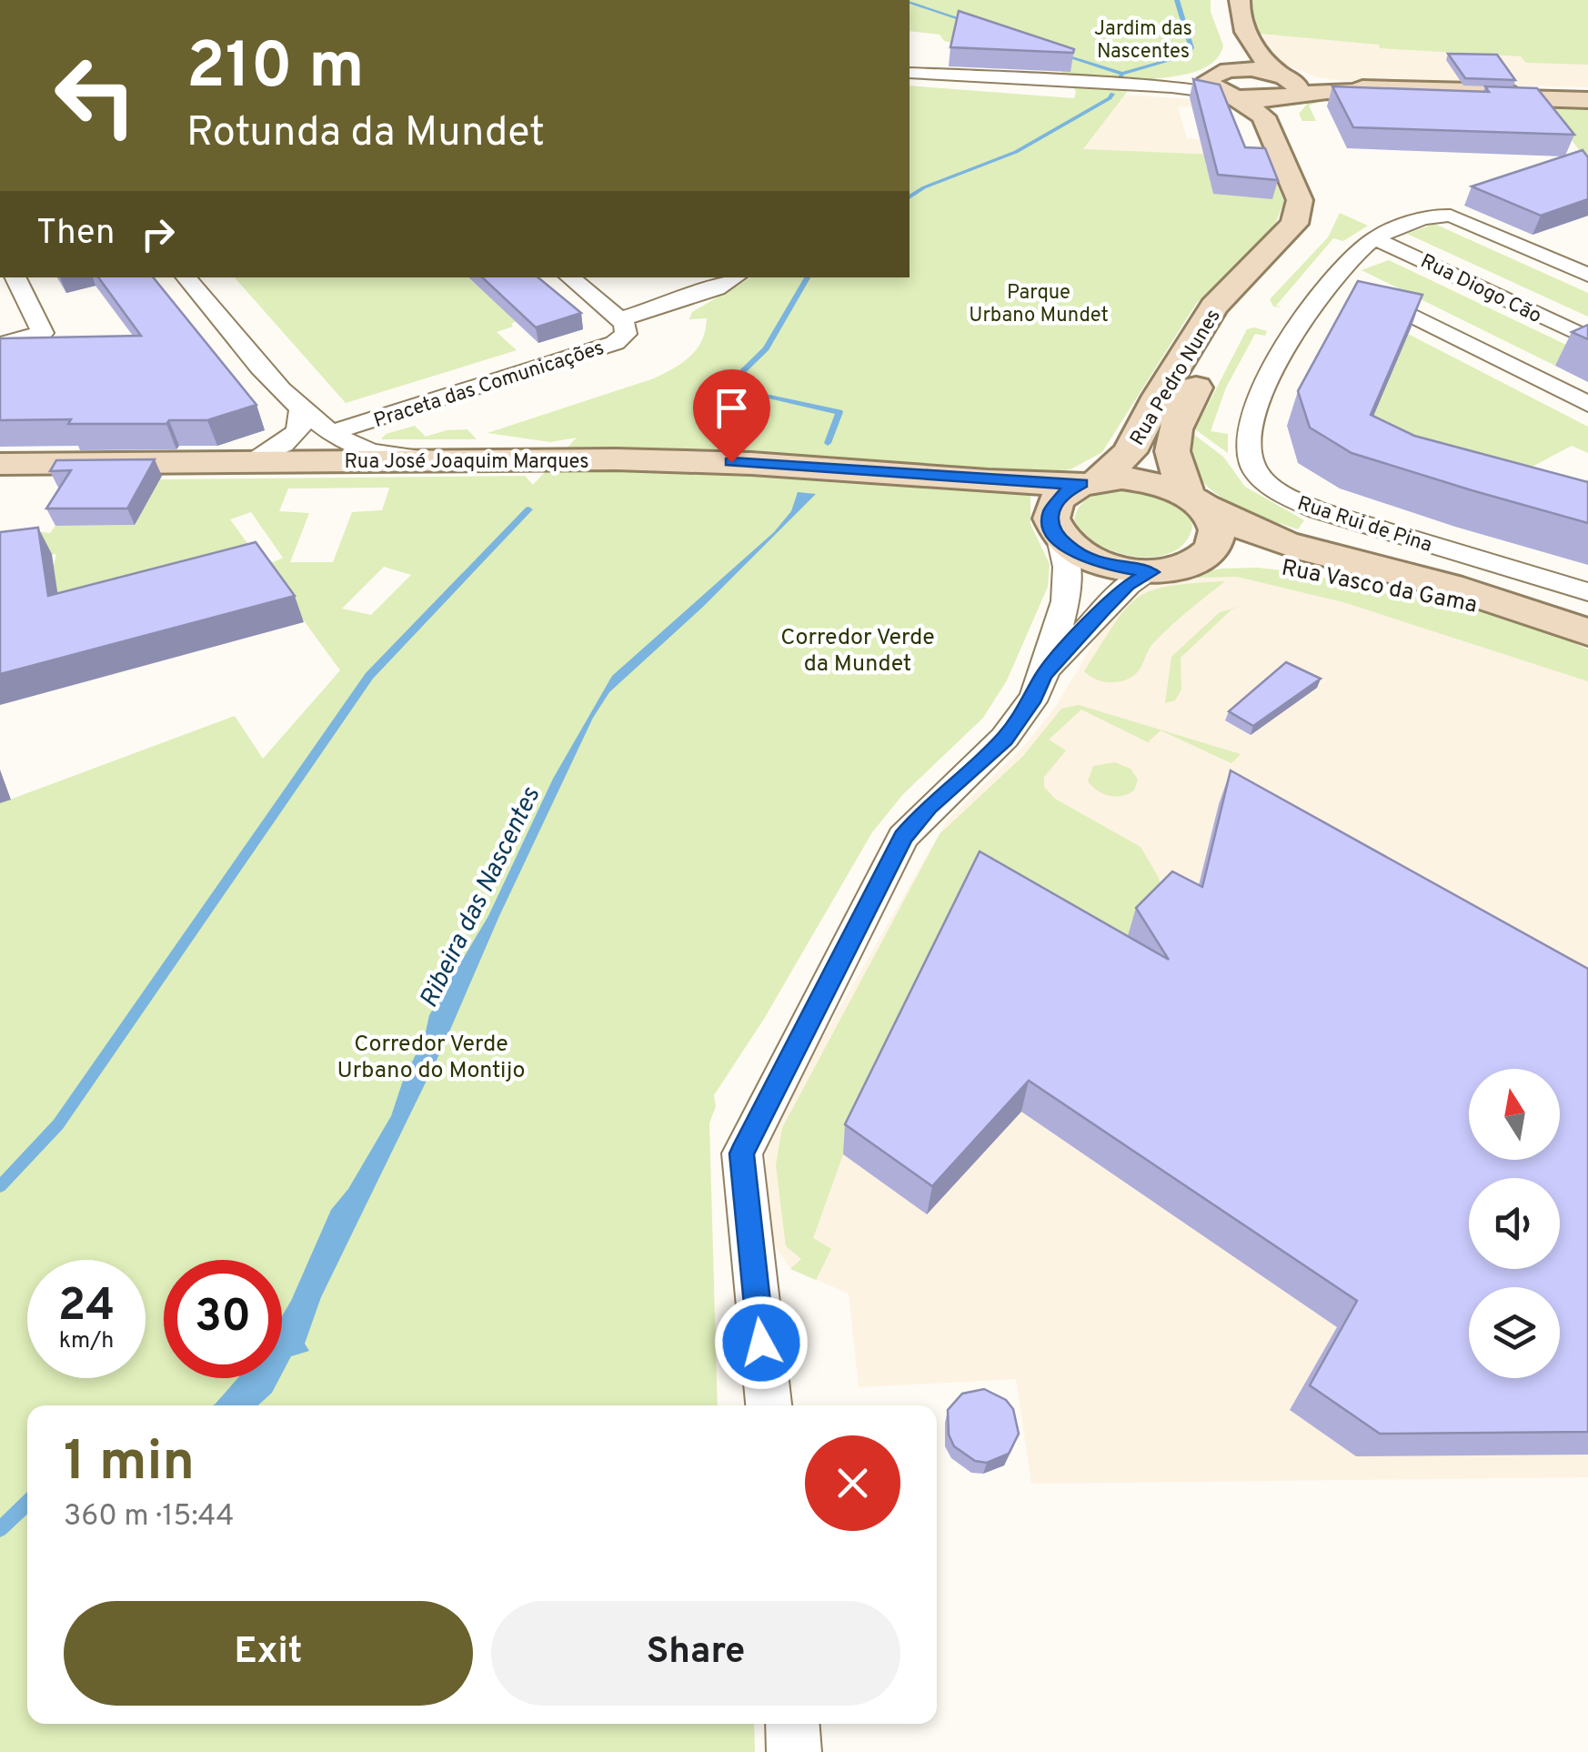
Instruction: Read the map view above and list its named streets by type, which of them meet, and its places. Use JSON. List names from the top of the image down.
{
  "streets": {
    "main road": ["Rua Pedro Nunes", "Rua José Joaquim Marques", "Rua Vasco da Gama"],
    "street": ["Rua Diogo Cão", "Praceta das Comunicações", "Rua Rui de Pina"]
  },
  "crossings": [
    ["Rua Diogo Cão", "Rua Rui de Pina"],
    ["Rua Pedro Nunes", "Rua José Joaquim Marques"],
    ["Rua Pedro Nunes", "Rua Vasco da Gama"],
    ["Rua José Joaquim Marques", "Rua Vasco da Gama"],
    ["Rua Rui de Pina", "Rua Vasco da Gama"]
  ],
  "water": ["Ribeira das Nascentes"],
  "parks": [
    "Jardim das Nascentes",
    "Parque Urbano Mundet",
    "Corredor Verde da Mundet",
    "Corredor Verde Urbano do Montijo"
  ],
  "north": "top",
  "page": {
    "turn": ["210 m", "Rotunda da Mundet"],
    "then": "Then",
    "speed": "24 km/h",
    "limit": "30",
    "heading": ["1 min", "360 m · 15:44"],
    "buttons": ["Exit", "Share"]
  }
}
